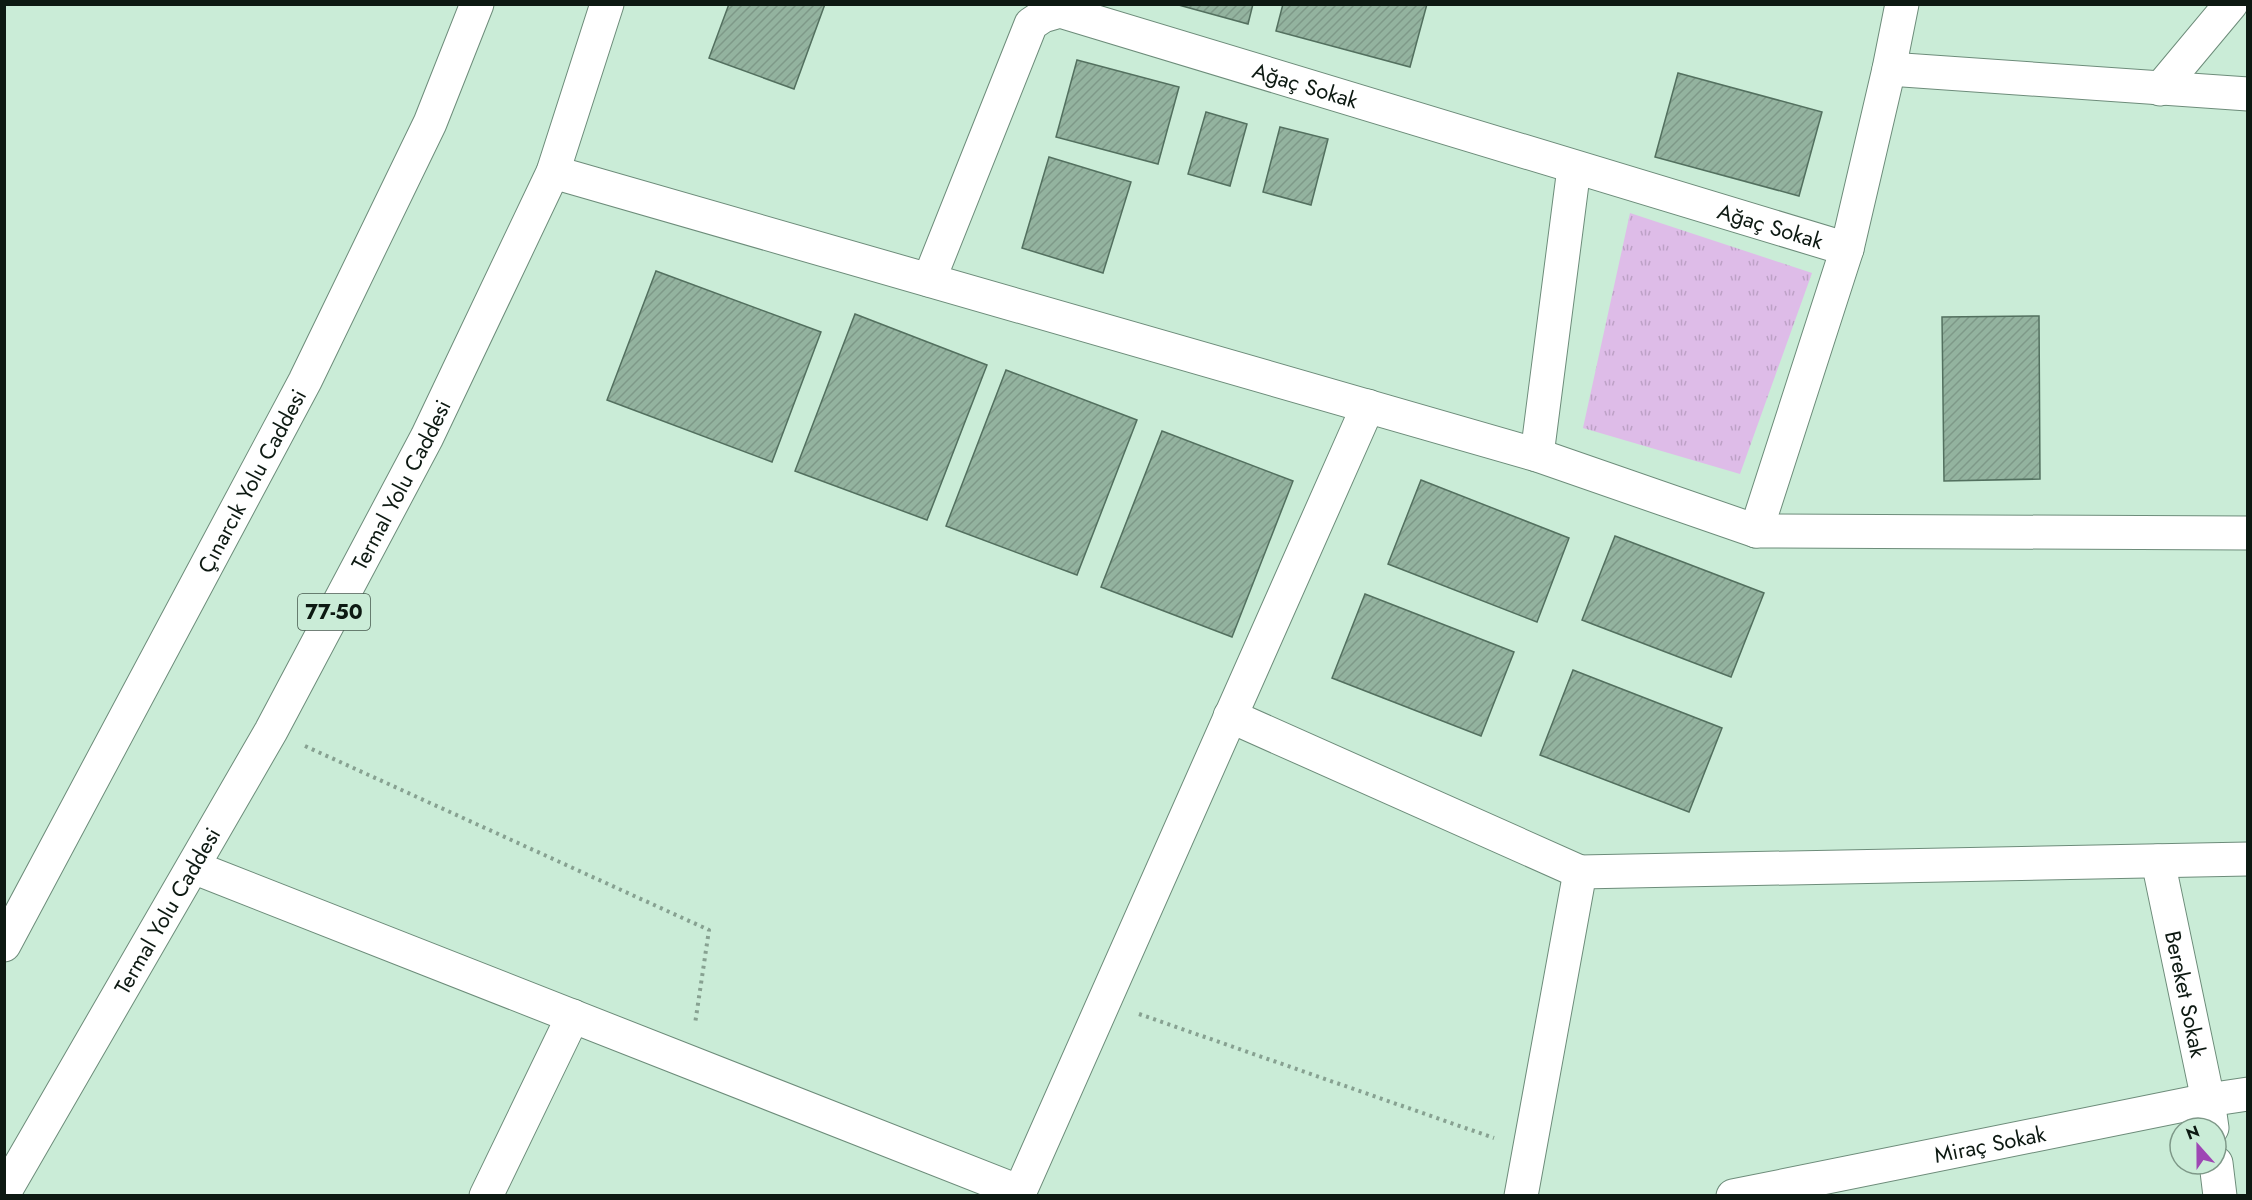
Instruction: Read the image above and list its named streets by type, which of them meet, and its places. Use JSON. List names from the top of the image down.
{
  "streets": {
    "street": [
      "Ağaç Sokak",
      "Çınarcık Yolu Caddesi",
      "Termal Yolu Caddesi",
      "77-50",
      "Bereket Sokak",
      "Miraç Sokak"
    ]
  },
  "crossings": [
    ["Bereket Sokak", "Miraç Sokak"]
  ],
  "north": "top"
}
